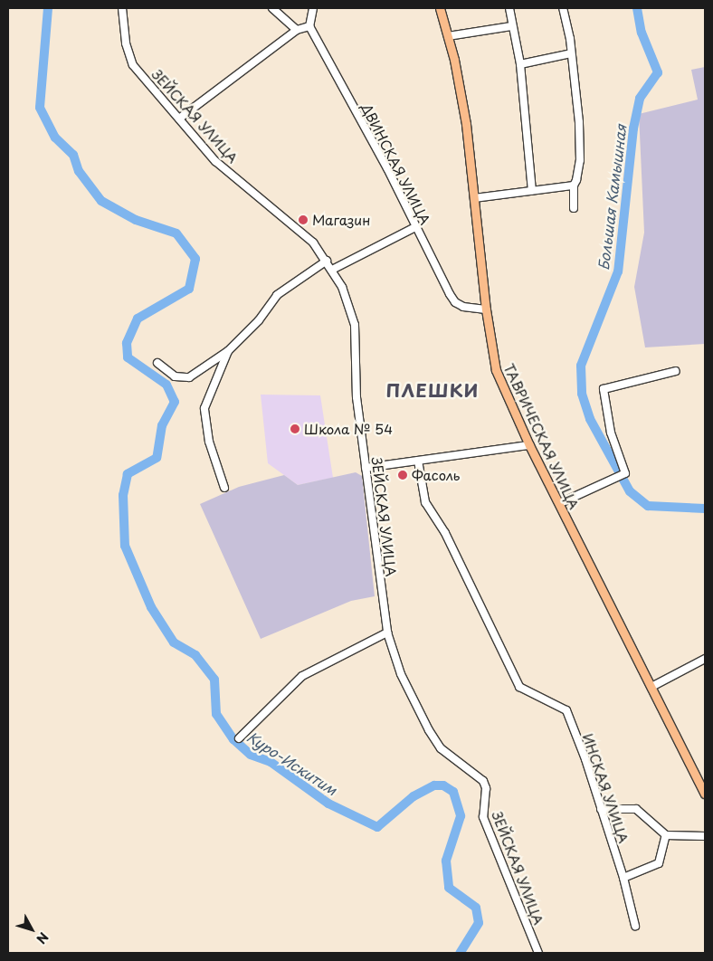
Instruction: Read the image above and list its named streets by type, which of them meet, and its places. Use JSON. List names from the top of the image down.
{
  "streets": {
    "main road": ["ТАВРИЧЕСКАЯ УЛИЦА"],
    "street": ["ЗЕЙСКАЯ УЛИЦА", "ДВИНСКАЯ УЛИЦА", "ИНСКАЯ УЛИЦА"]
  },
  "crossings": [
    ["ДВИНСКАЯ УЛИЦА", "ТАВРИЧЕСКАЯ УЛИЦА"]
  ],
  "districts": ["ПЛЕШКИ"],
  "water": ["Большая Камышная", "Куро-Искитим"],
  "places": ["Магазин", "Школа № 54", "Фасоль"],
  "north": "bottom right"
}
